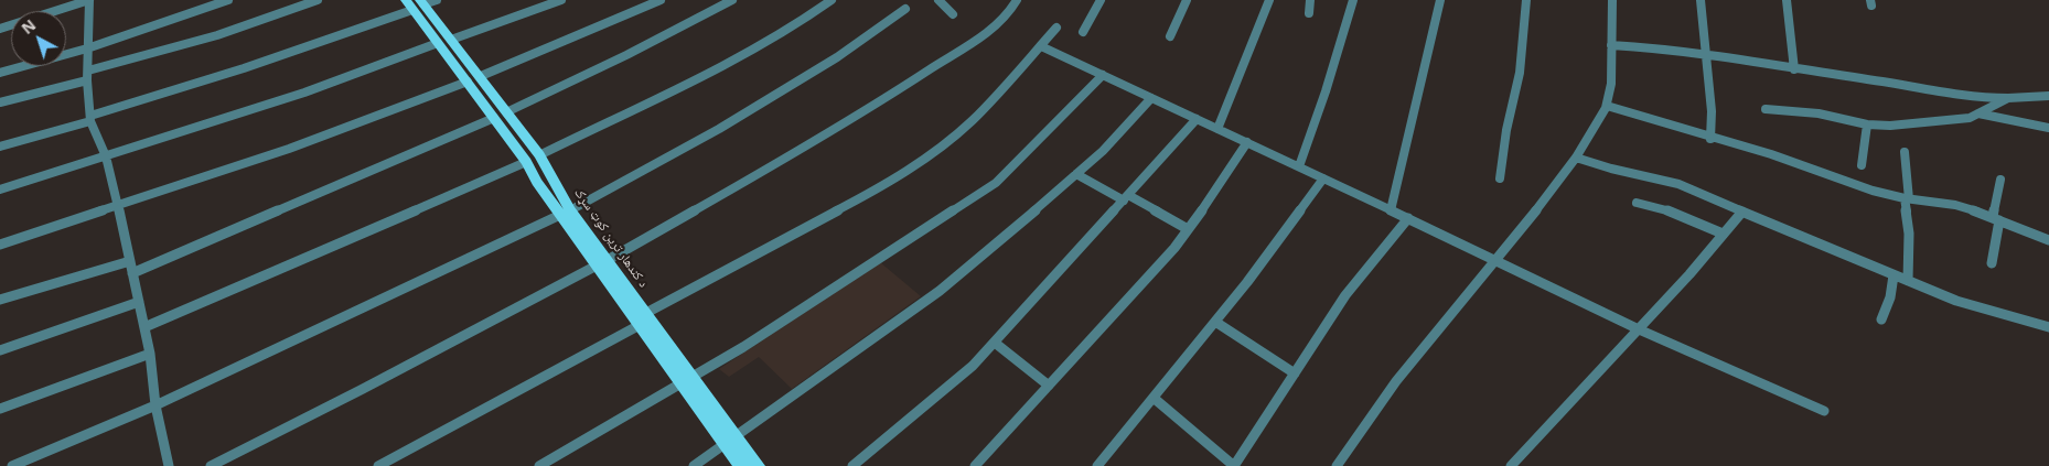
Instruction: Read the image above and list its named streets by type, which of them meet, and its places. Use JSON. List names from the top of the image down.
{
  "streets": {
    "main road": ["د کندهار ترين کوټ سړک"]
  },
  "north": "top left"
}
